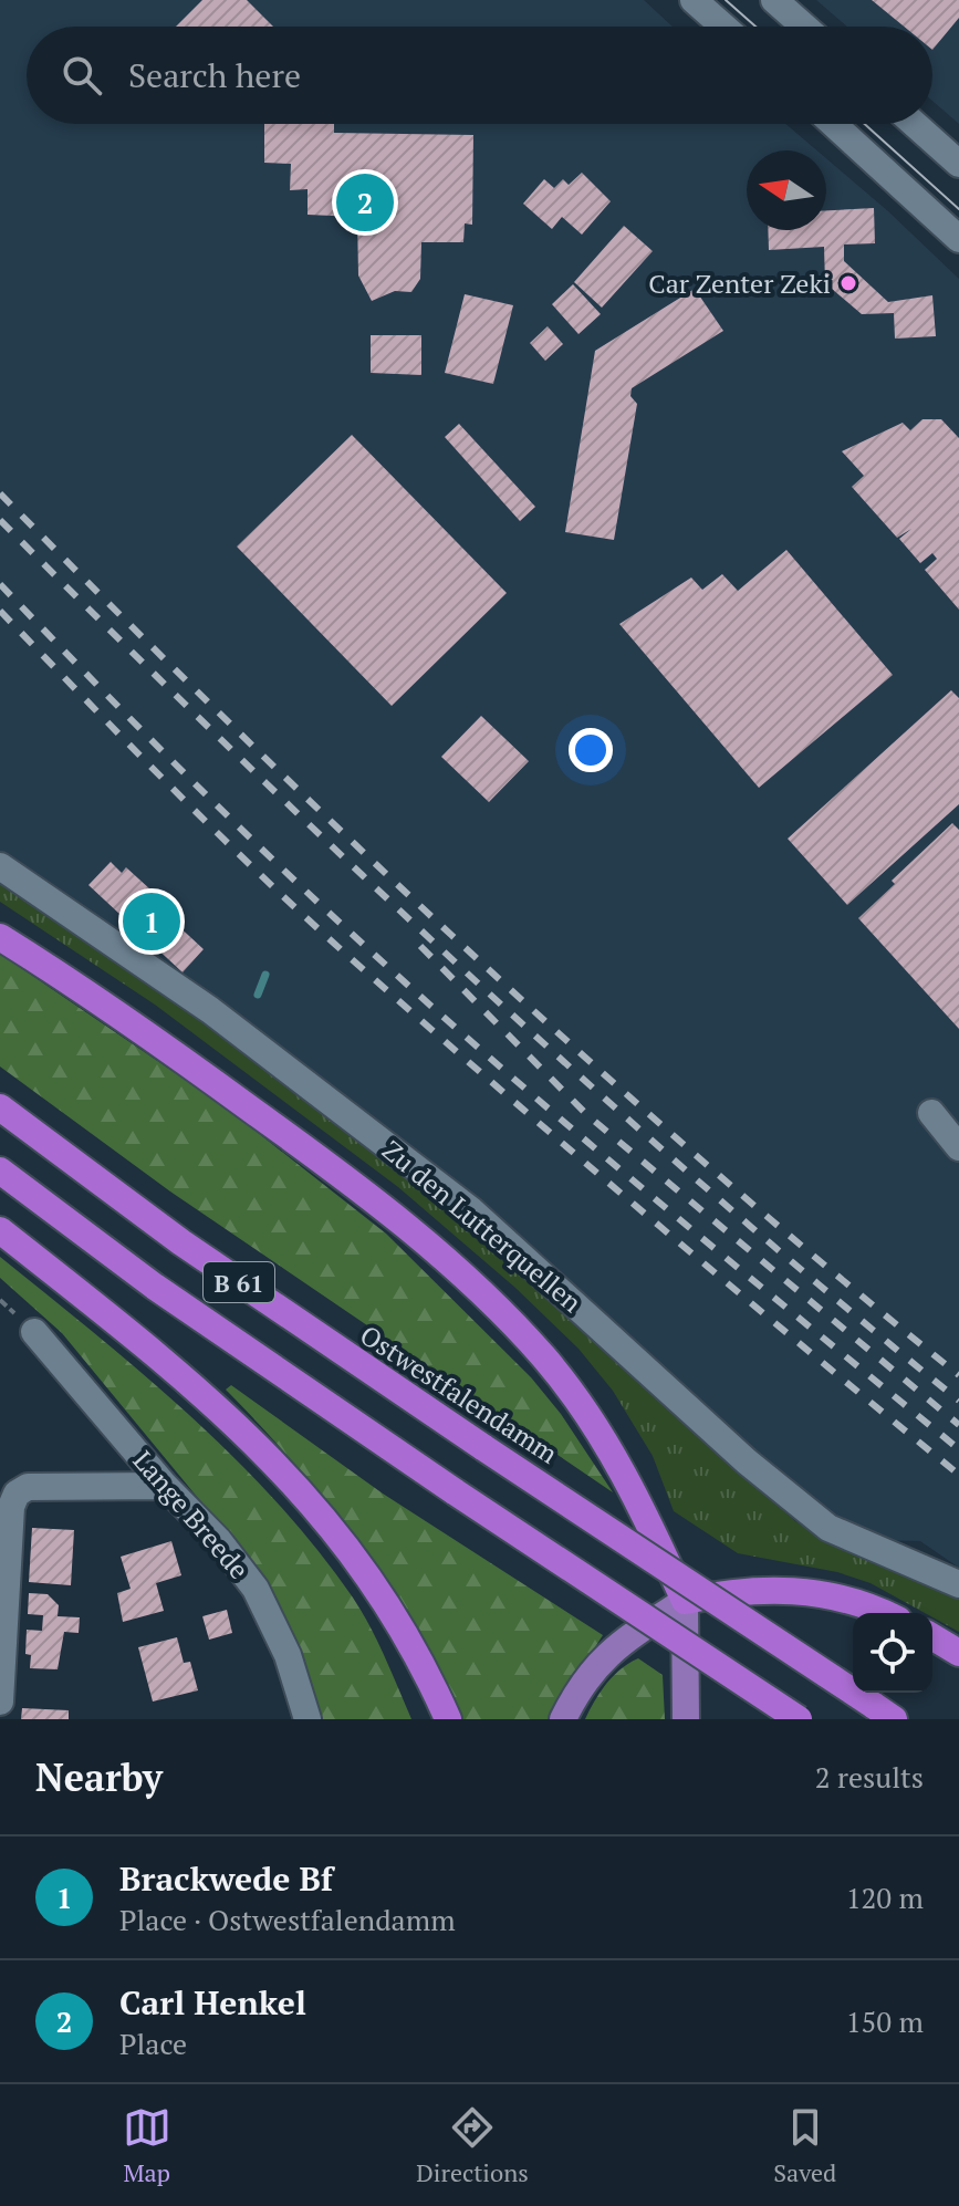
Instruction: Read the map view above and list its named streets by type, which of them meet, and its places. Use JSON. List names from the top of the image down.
{
  "streets": {
    "highway": ["B 61", "Ostwestfalendamm"],
    "street": ["Zu den Lutterquellen", "Lange Breede"]
  },
  "places": ["Car Zenter Zeki"],
  "north": "left",
  "page": {
    "search": "Search here",
    "pins": ["2", "1"],
    "heading": ["Nearby", "2 results"],
    "list": [
      {
        "mark": "1",
        "name": "Brackwede Bf",
        "note": "Place · Ostwestfalendamm",
        "value": "120 m"
      },
      {
        "mark": "2",
        "name": "Carl Henkel",
        "note": "Place",
        "value": "150 m"
      }
    ],
    "nav": ["Map", "Directions", "Saved"]
  }
}
